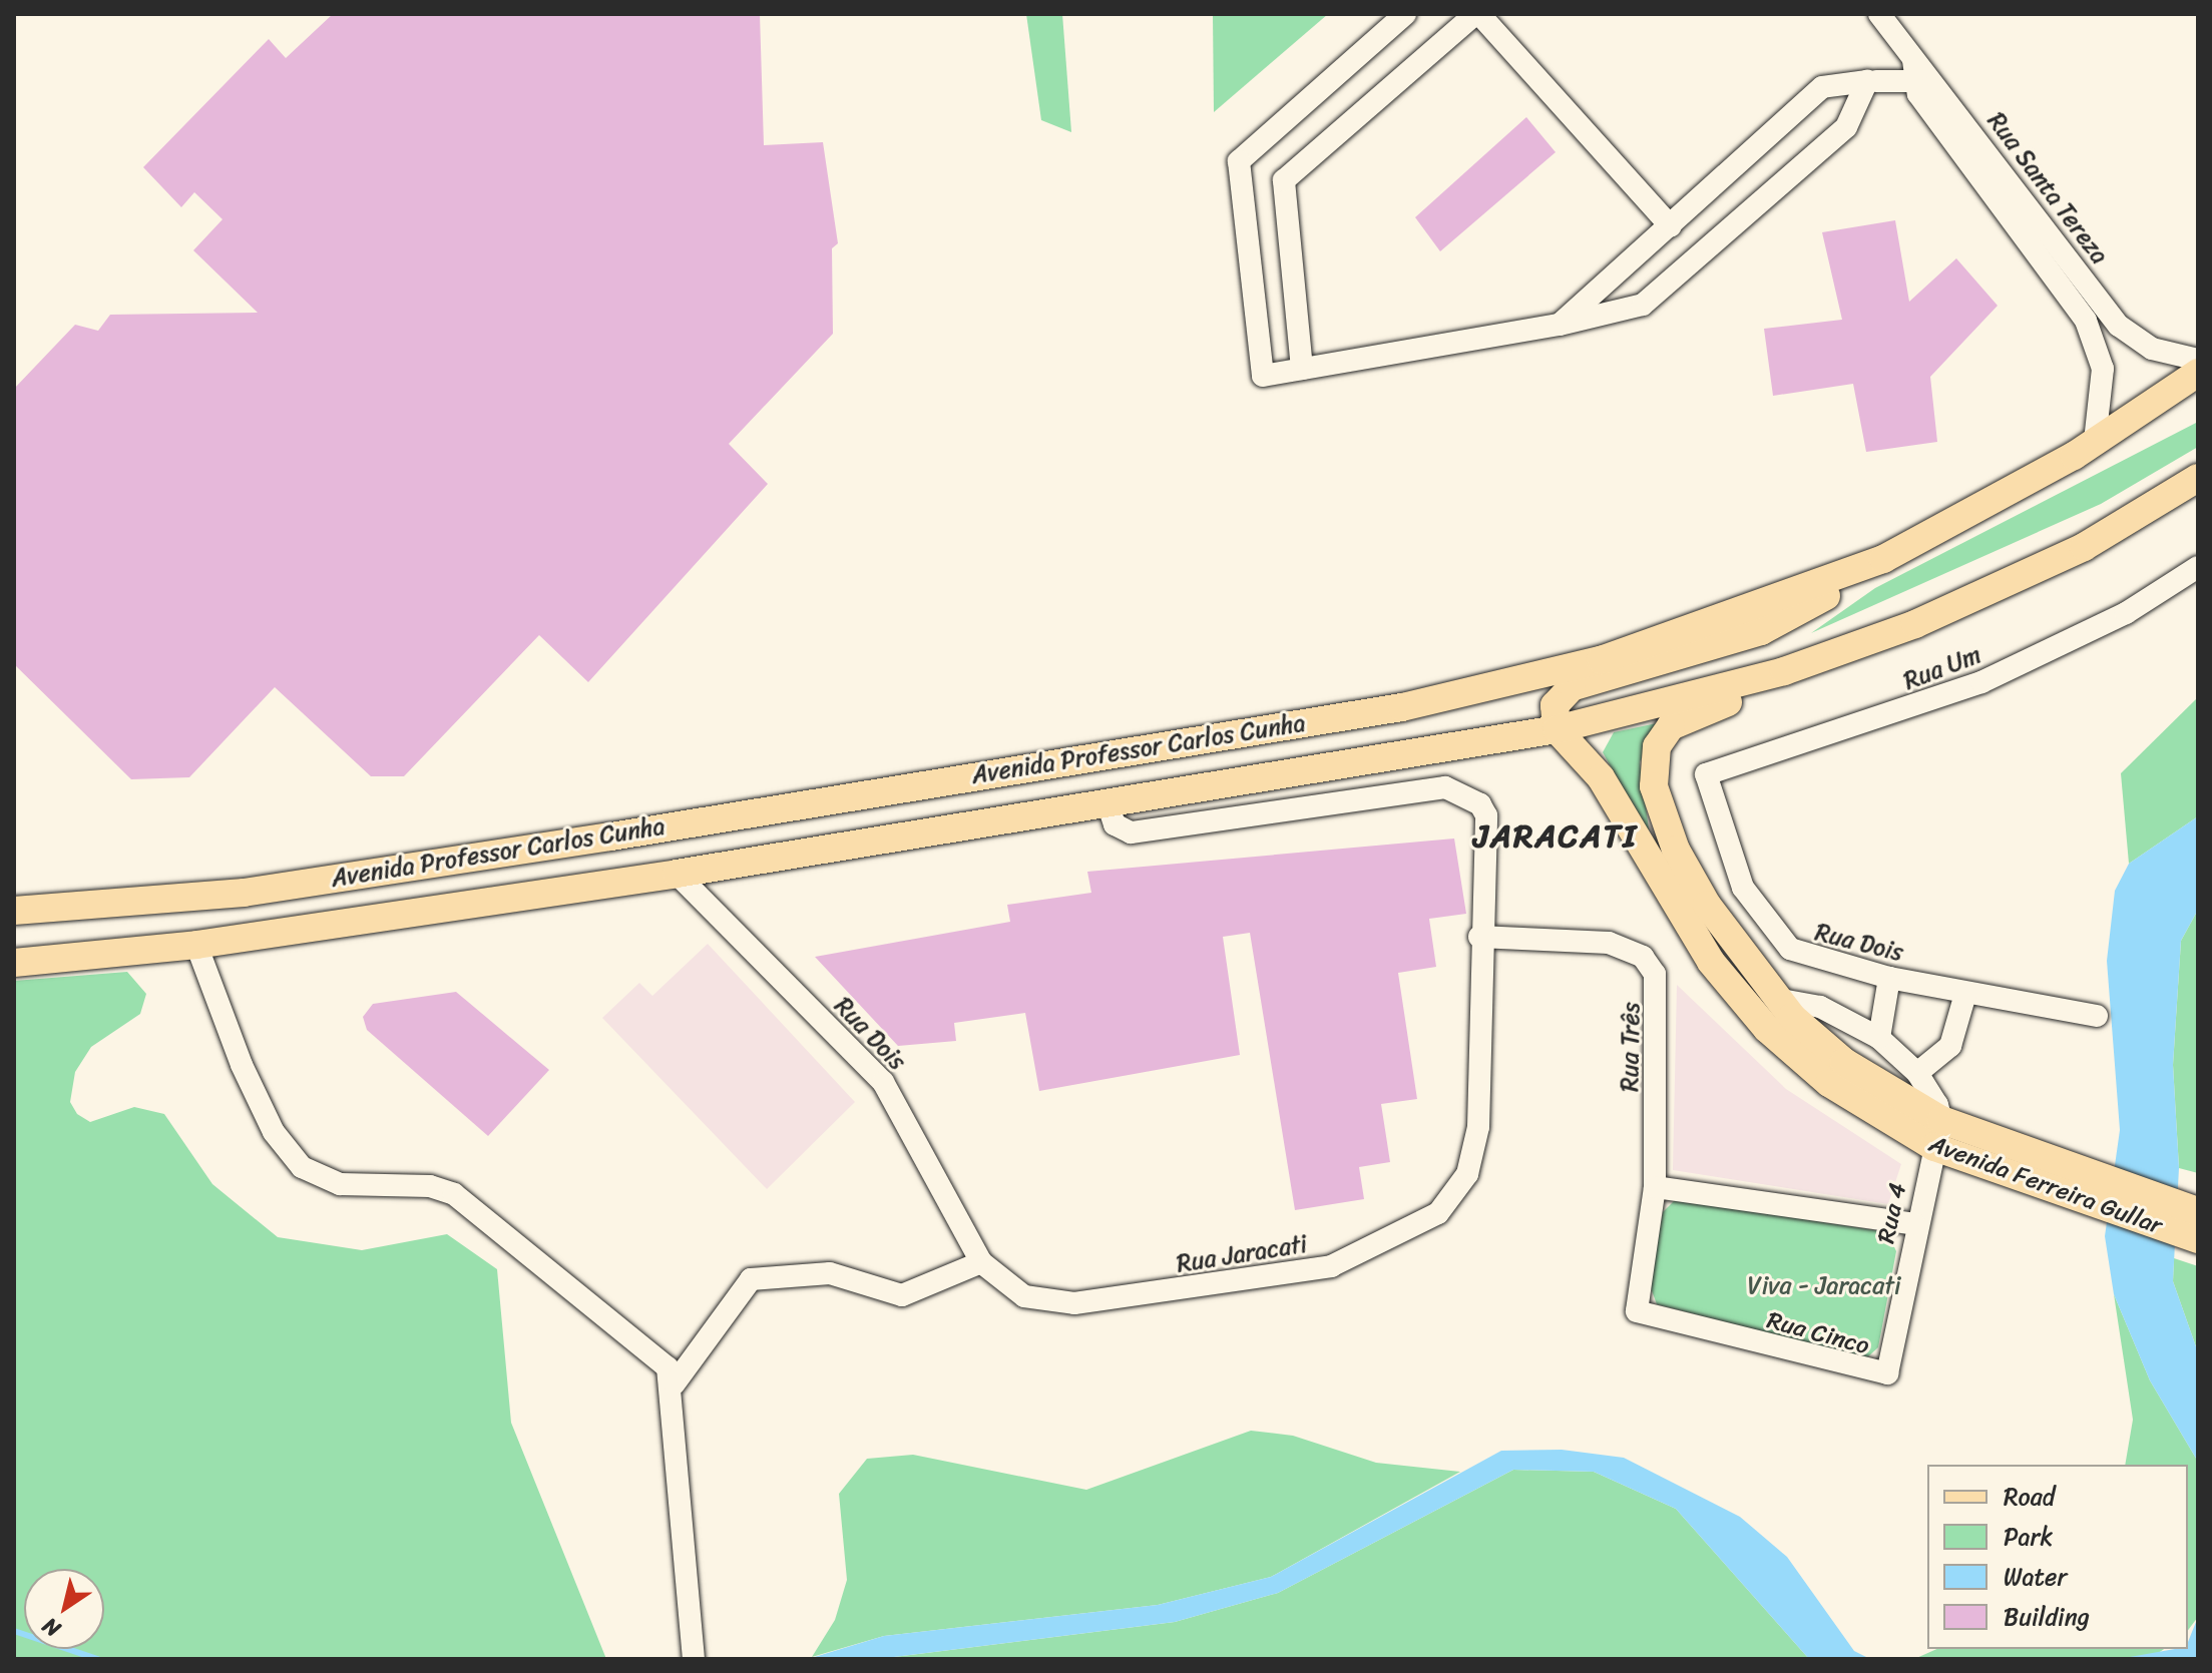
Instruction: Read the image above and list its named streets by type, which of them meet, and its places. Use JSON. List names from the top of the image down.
{
  "streets": {
    "main road": ["Avenida Professor Carlos Cunha", "Avenida Ferreira Gullar"],
    "street": [
      "Rua Santa Tereza",
      "Rua Um",
      "Rua Dois",
      "Rua Três",
      "Rua 4",
      "Rua Jaracati",
      "Rua Cinco"
    ]
  },
  "crossings": [
    ["Rua Santa Tereza", "Avenida Professor Carlos Cunha"],
    ["Rua Um", "Rua Dois"],
    ["Avenida Professor Carlos Cunha", "Rua Dois"],
    ["Avenida Professor Carlos Cunha", "Avenida Ferreira Gullar"],
    ["Rua Dois", "Rua Jaracati"],
    ["Rua Três", "Rua Jaracati"],
    ["Rua Três", "Rua Cinco"],
    ["Avenida Ferreira Gullar", "Rua 4"],
    ["Rua 4", "Rua Cinco"]
  ],
  "districts": ["JARACATI"],
  "parks": ["Viva - Jaracati"],
  "legend": [
    "Road",
    "Park",
    "Water",
    "Building"
  ],
  "north": "bottom left"
}
